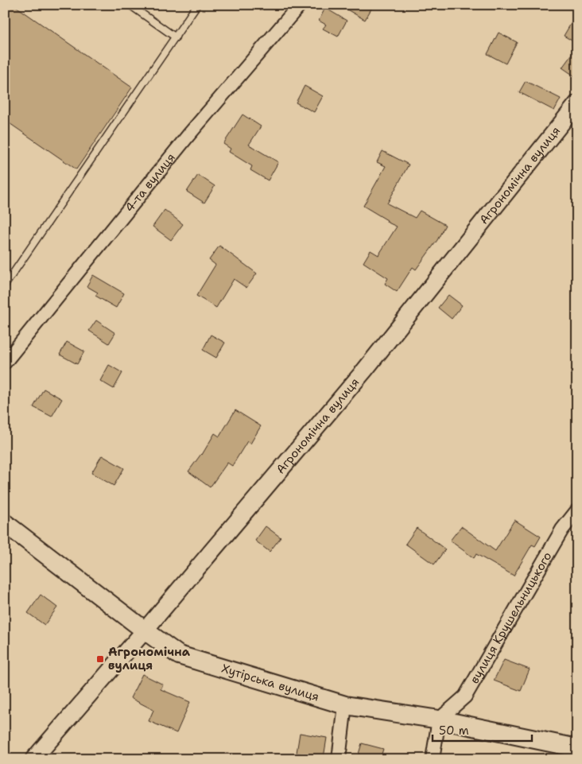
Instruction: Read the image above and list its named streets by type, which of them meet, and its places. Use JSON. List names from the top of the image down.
{
  "streets": {
    "main road": ["Хутірська вулиця"],
    "street": ["Агрономічна вулиця", "4-та вулиця", "вулиця Крушельницького"]
  },
  "crossings": [
    ["Агрономічна вулиця", "Хутірська вулиця"],
    ["вулиця Крушельницького", "Хутірська вулиця"]
  ],
  "places": {
    "transit": ["Агрономічна вулиця"]
  },
  "scale_bar": "50 m"
}
